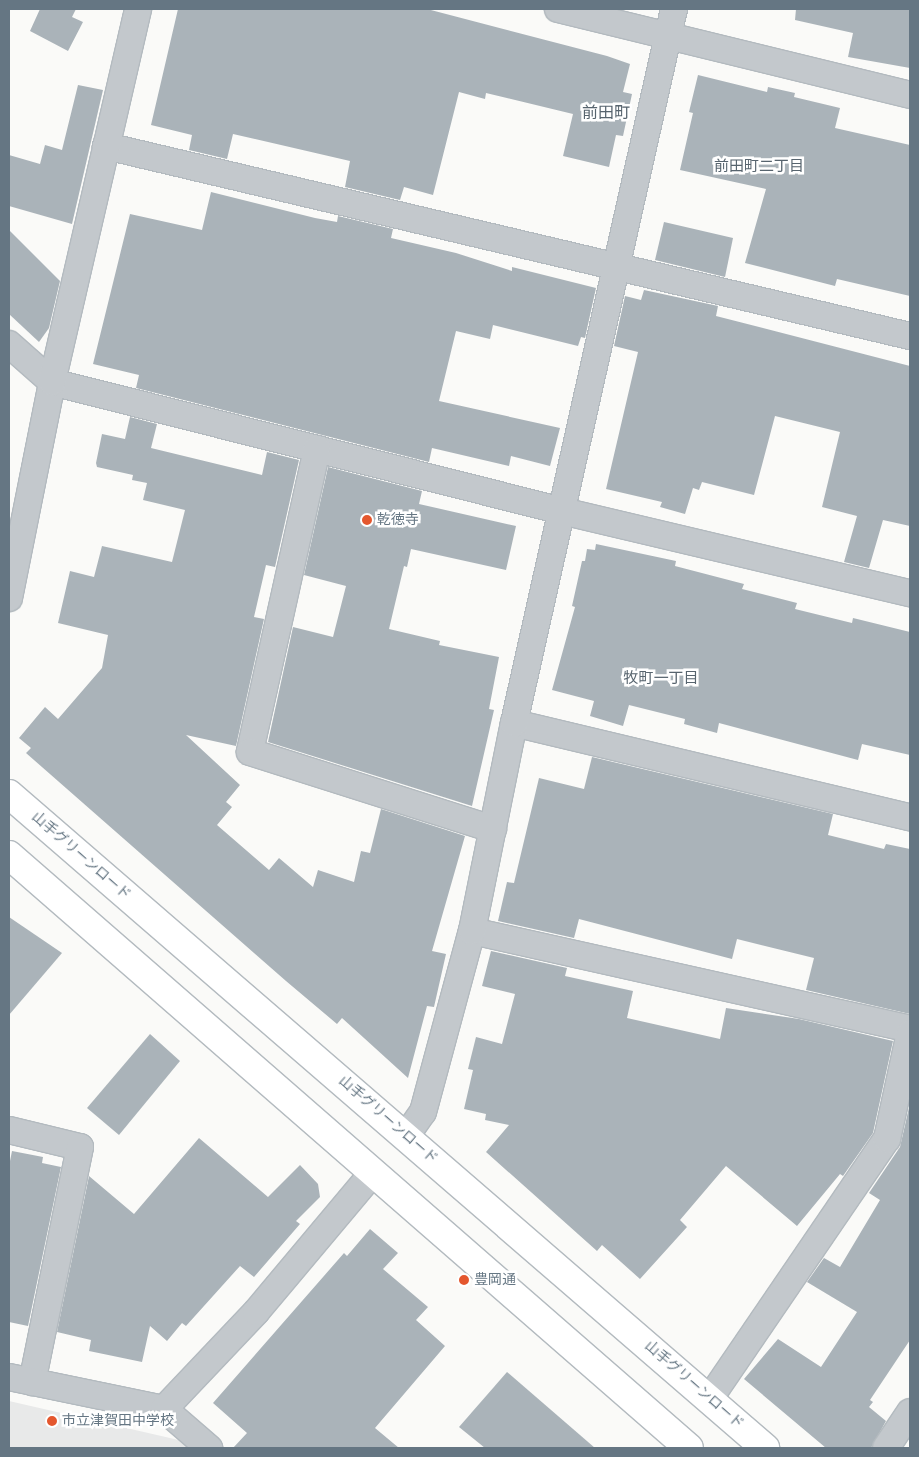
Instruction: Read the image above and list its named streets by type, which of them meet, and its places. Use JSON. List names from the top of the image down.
{
  "streets": {
    "street": ["山手グリーンロード"]
  },
  "districts": ["前田町", "前田町二丁目", "牧町一丁目"],
  "places": ["乾徳寺", "豊岡通", "市立津賀田中学校"]
}
